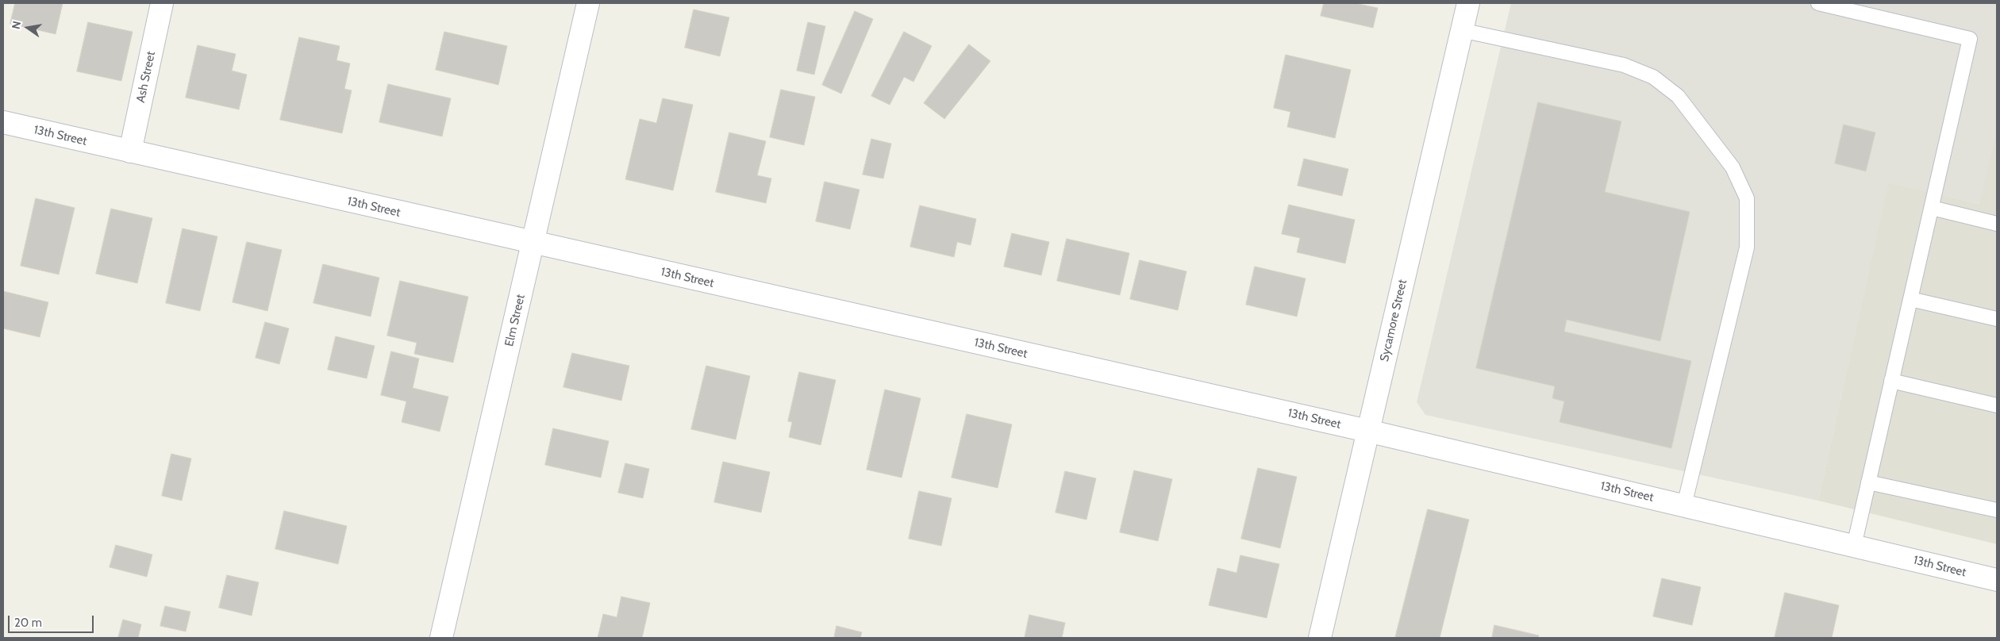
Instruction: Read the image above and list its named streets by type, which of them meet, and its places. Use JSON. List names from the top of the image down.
{
  "streets": {
    "main road": [
      "Ash Street",
      "13th Street",
      "Elm Street",
      "Sycamore Street"
    ]
  },
  "crossings": [
    ["Ash Street", "13th Street"],
    ["13th Street", "Elm Street"],
    ["13th Street", "Sycamore Street"]
  ],
  "scale_bar": "20 m",
  "north": "left"
}
